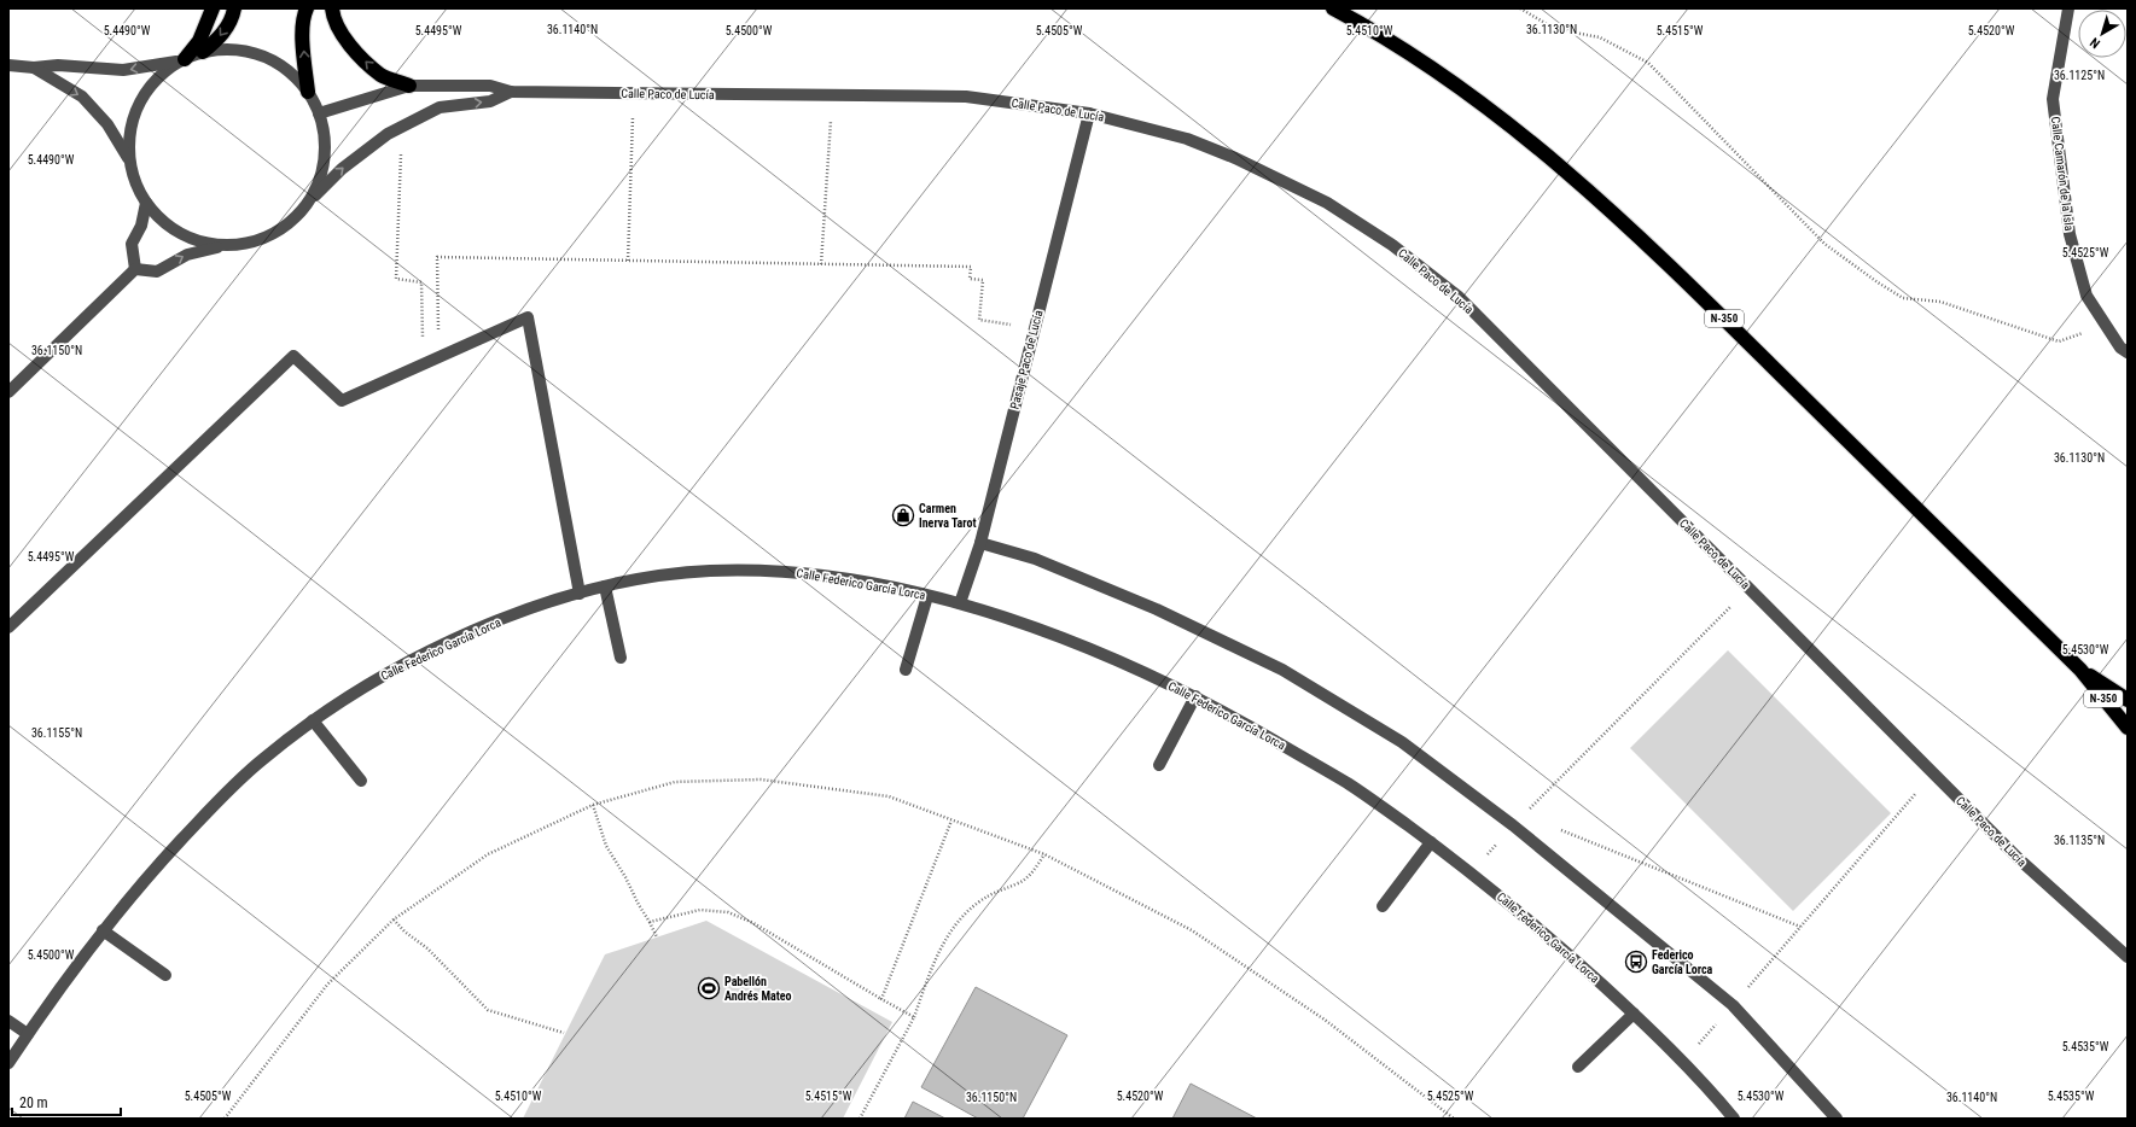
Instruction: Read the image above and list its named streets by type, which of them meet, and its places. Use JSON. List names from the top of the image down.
{
  "streets": {
    "highway": ["N-350"],
    "street": [
      "Calle Paco de Lucía",
      "Calle Camarón de la Isla",
      "Pasaje Paco de Lucía",
      "Calle Federico García Lorca"
    ]
  },
  "crossings": [
    ["Calle Paco de Lucía", "Pasaje Paco de Lucía"],
    ["Pasaje Paco de Lucía", "Calle Federico García Lorca"]
  ],
  "places": {
    "shop": ["Carmen Inerva Tarot"],
    "bus stop": ["Federico García Lorca"],
    "sports": ["Pabellón Andrés Mateo"]
  },
  "scale_bar": "20 m",
  "north": "bottom left",
  "coordinates": [
    "36.1140°N",
    "36.1130°N",
    "5.4495°W",
    "5.4490°W",
    "5.4500°W",
    "5.4505°W",
    "5.4510°W",
    "5.4515°W",
    "5.4520°W",
    "36.1125°N",
    "5.4525°W",
    "36.1150°N",
    "5.4530°W",
    "36.1155°N",
    "36.1135°N",
    "5.4535°W"
  ]
}
